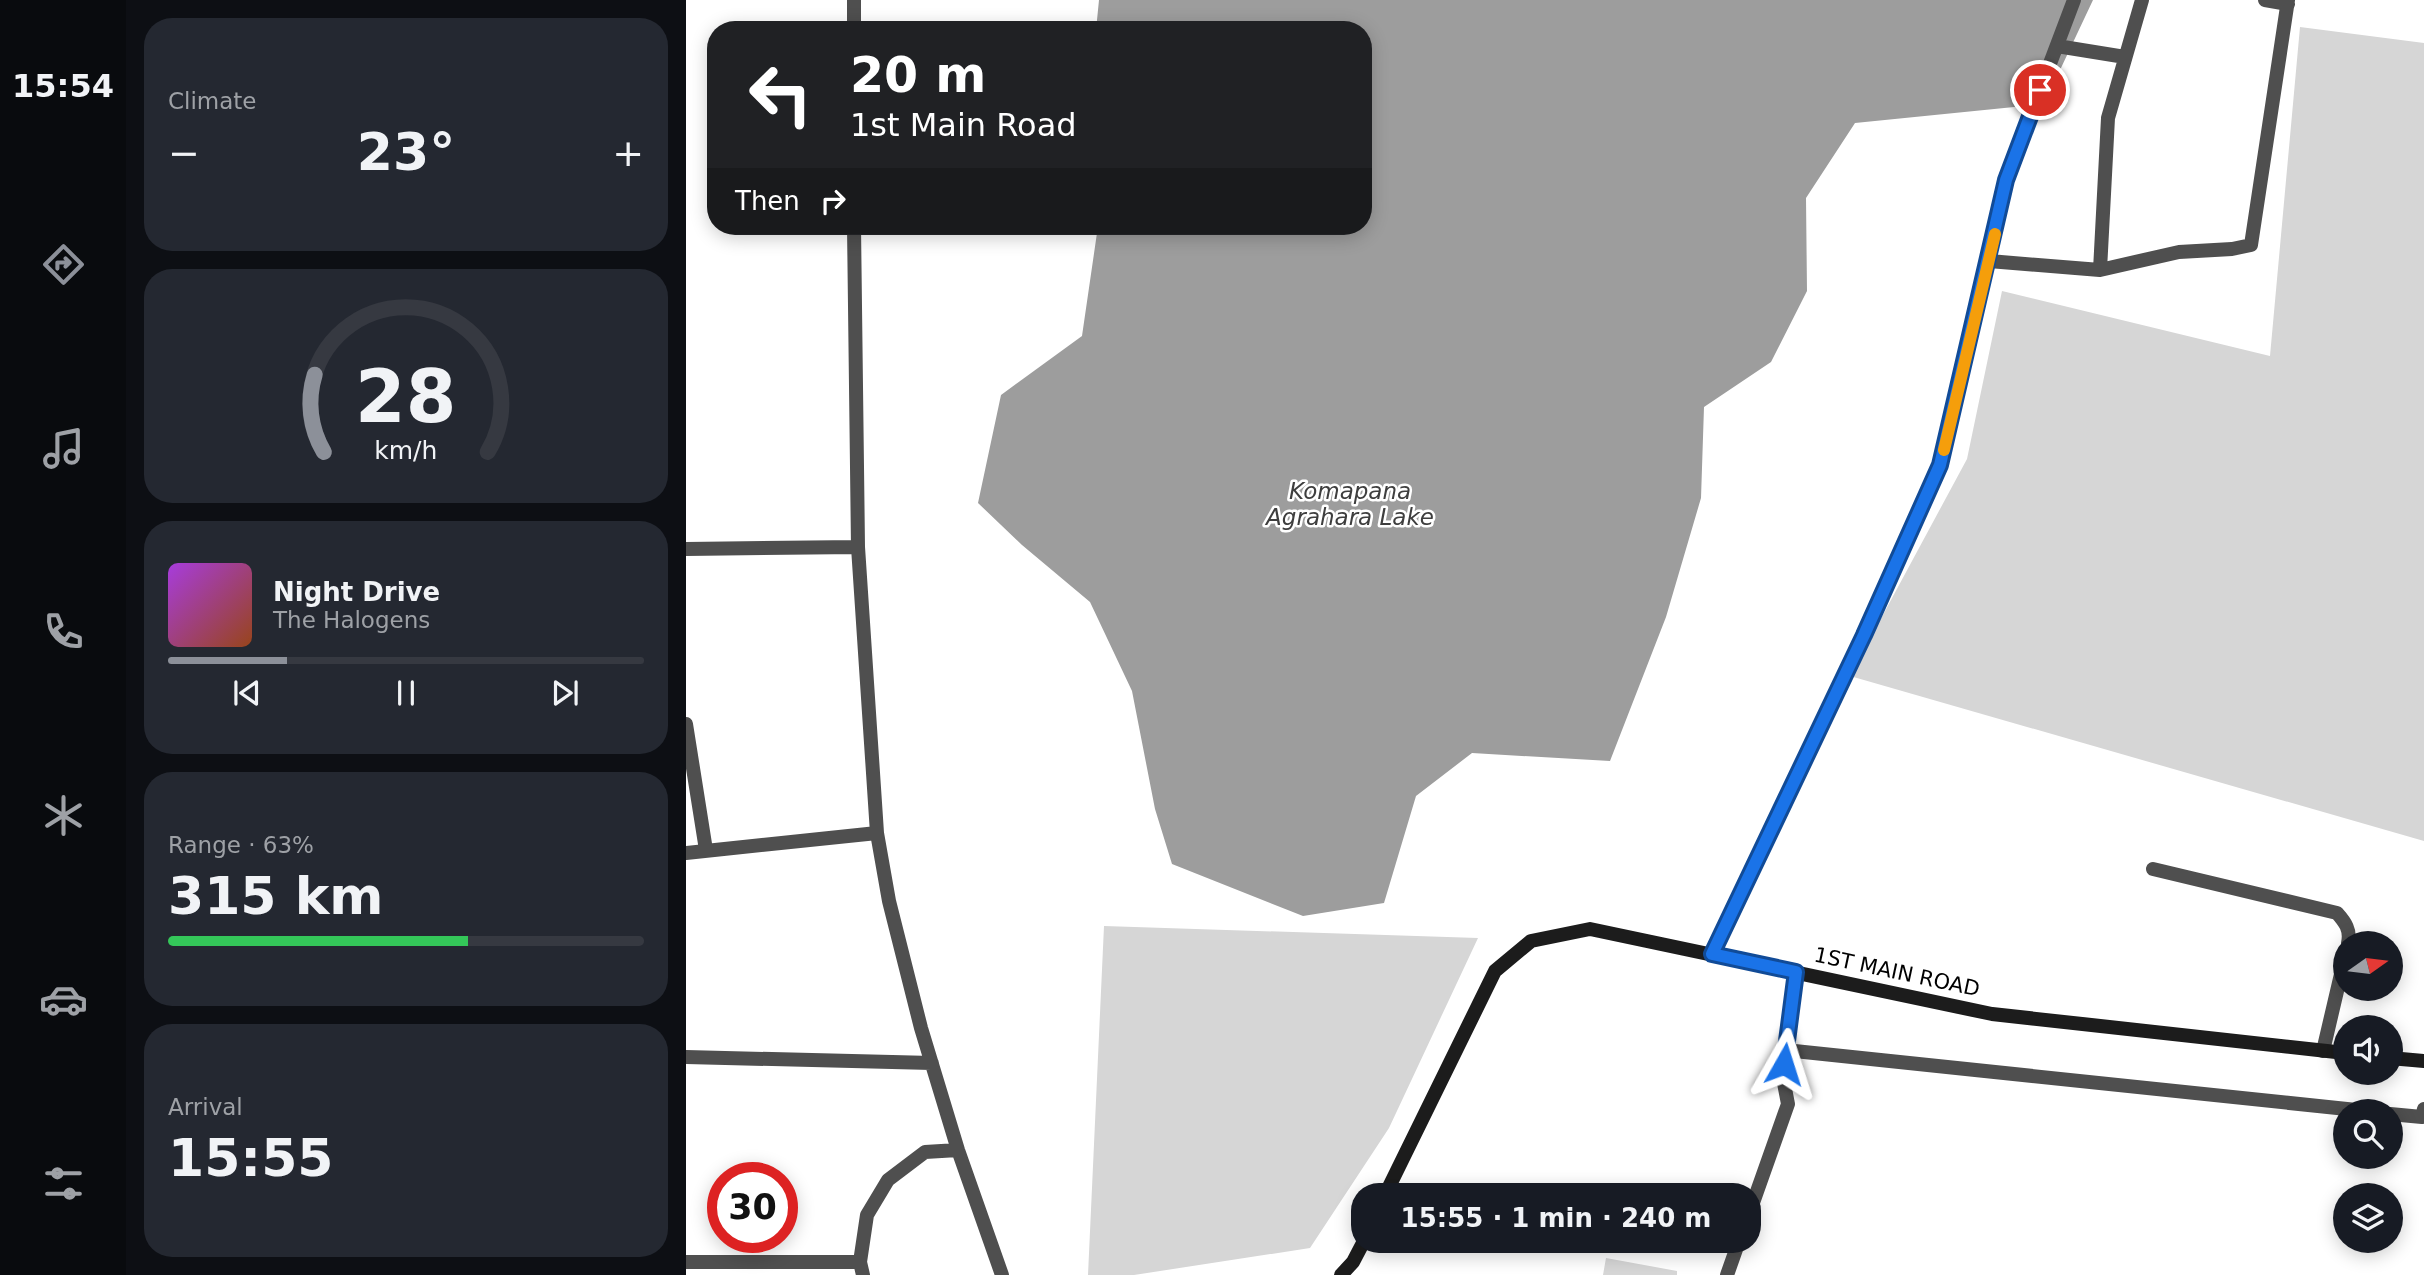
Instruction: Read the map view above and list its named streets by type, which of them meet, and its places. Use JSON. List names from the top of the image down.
{
  "streets": {
    "street": ["1ST MAIN ROAD"]
  },
  "water": ["Komapana Agrahara Lake"],
  "north": "right",
  "page": {
    "tabs": "15:54",
    "tile": [
      "Climate",
      ["Range · 63%", "315 km"],
      ["Arrival", "15:55"]
    ],
    "turn": ["20 m", "1st Main Road"],
    "heat": ["−", "23°", "+"],
    "then": "Then",
    "song": ["Night Drive", "The Halogens"],
    "limit": "30",
    "trip": "15:55 · 1 min · 240 m",
    "gauge": ["28", "km/h"]
  }
}
